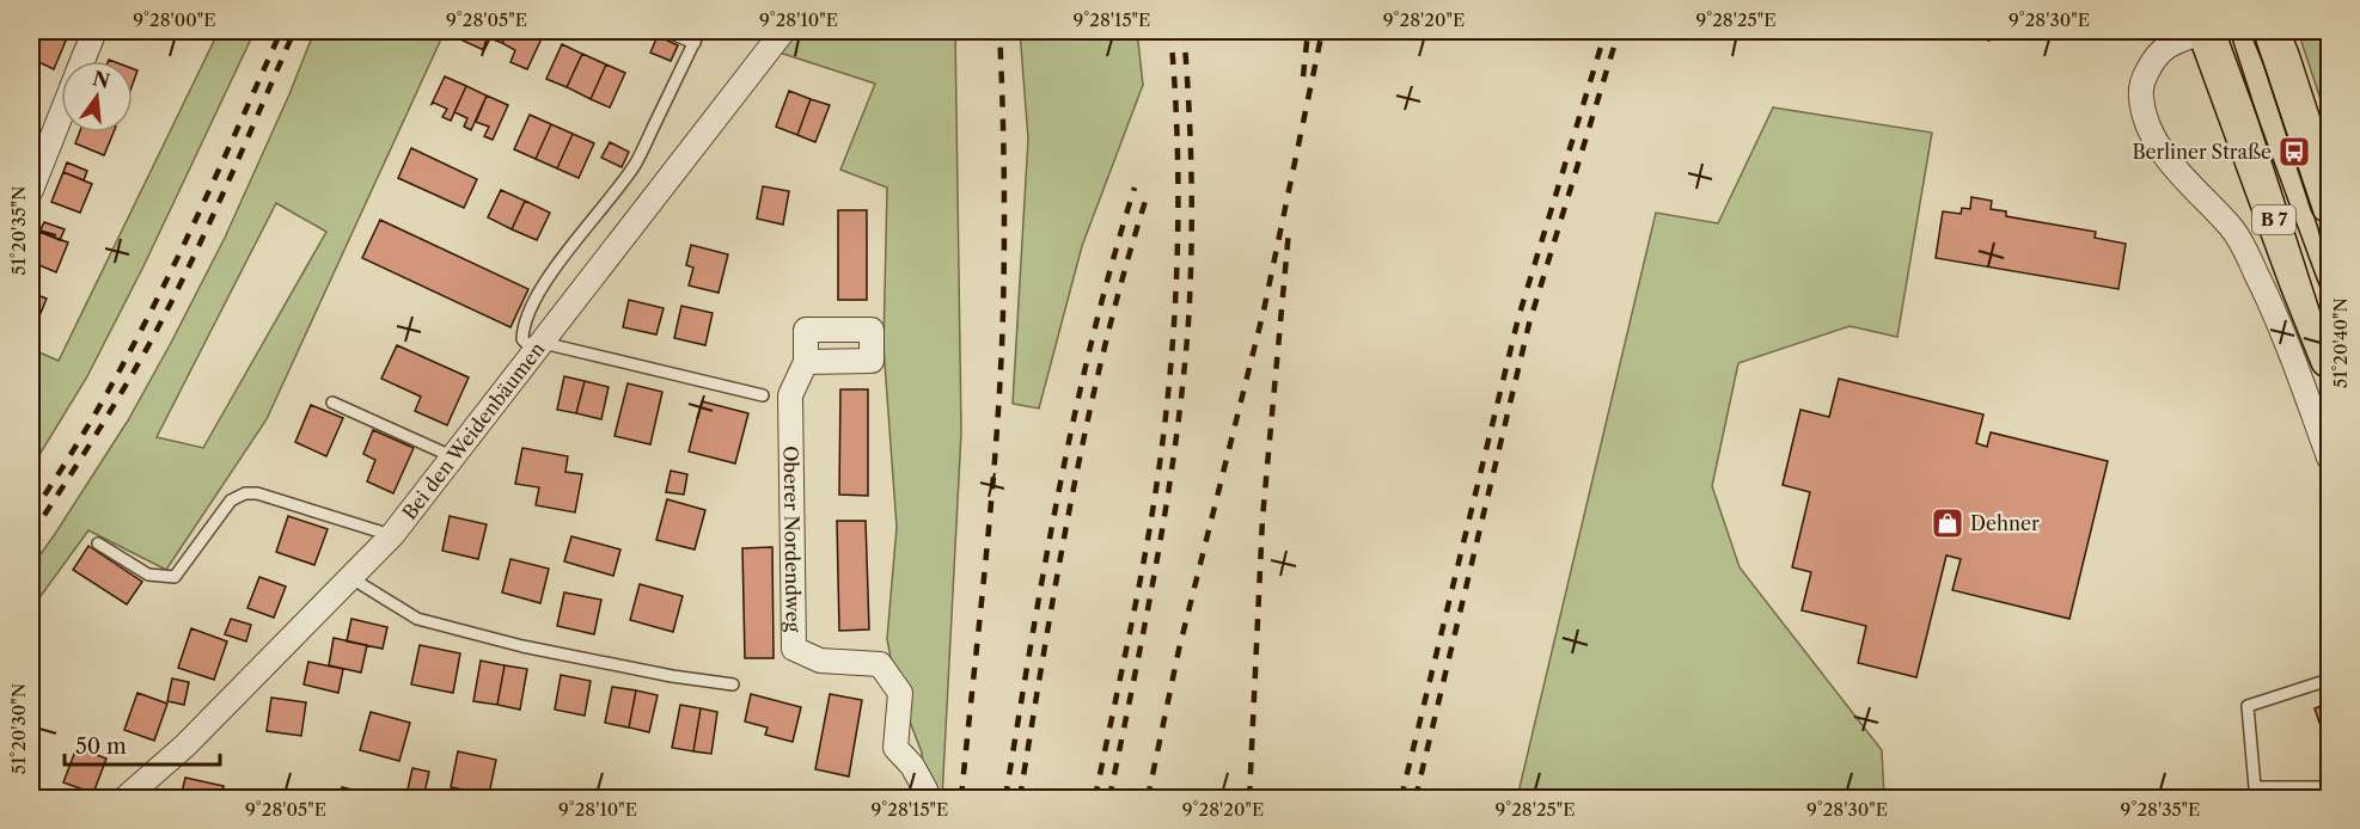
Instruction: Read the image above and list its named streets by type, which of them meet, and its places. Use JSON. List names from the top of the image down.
{
  "streets": {
    "main road": ["B 7"],
    "street": ["Bei den Weidenbäumen", "Oberer Nordendweg"]
  },
  "places": {
    "bus stop": ["Berliner Straße"],
    "shop": ["Dehner"]
  },
  "scale_bar": "50 m",
  "north": "top",
  "coordinates": [
    "9°28'00\"E",
    "9°28'05\"E",
    "9°28'10\"E",
    "9°28'15\"E",
    "9°28'20\"E",
    "9°28'25\"E",
    "9°28'30\"E",
    "51°20'35\"N",
    "51°20'40\"N",
    "51°20'30\"N",
    "9°28'35\"E"
  ]
}
